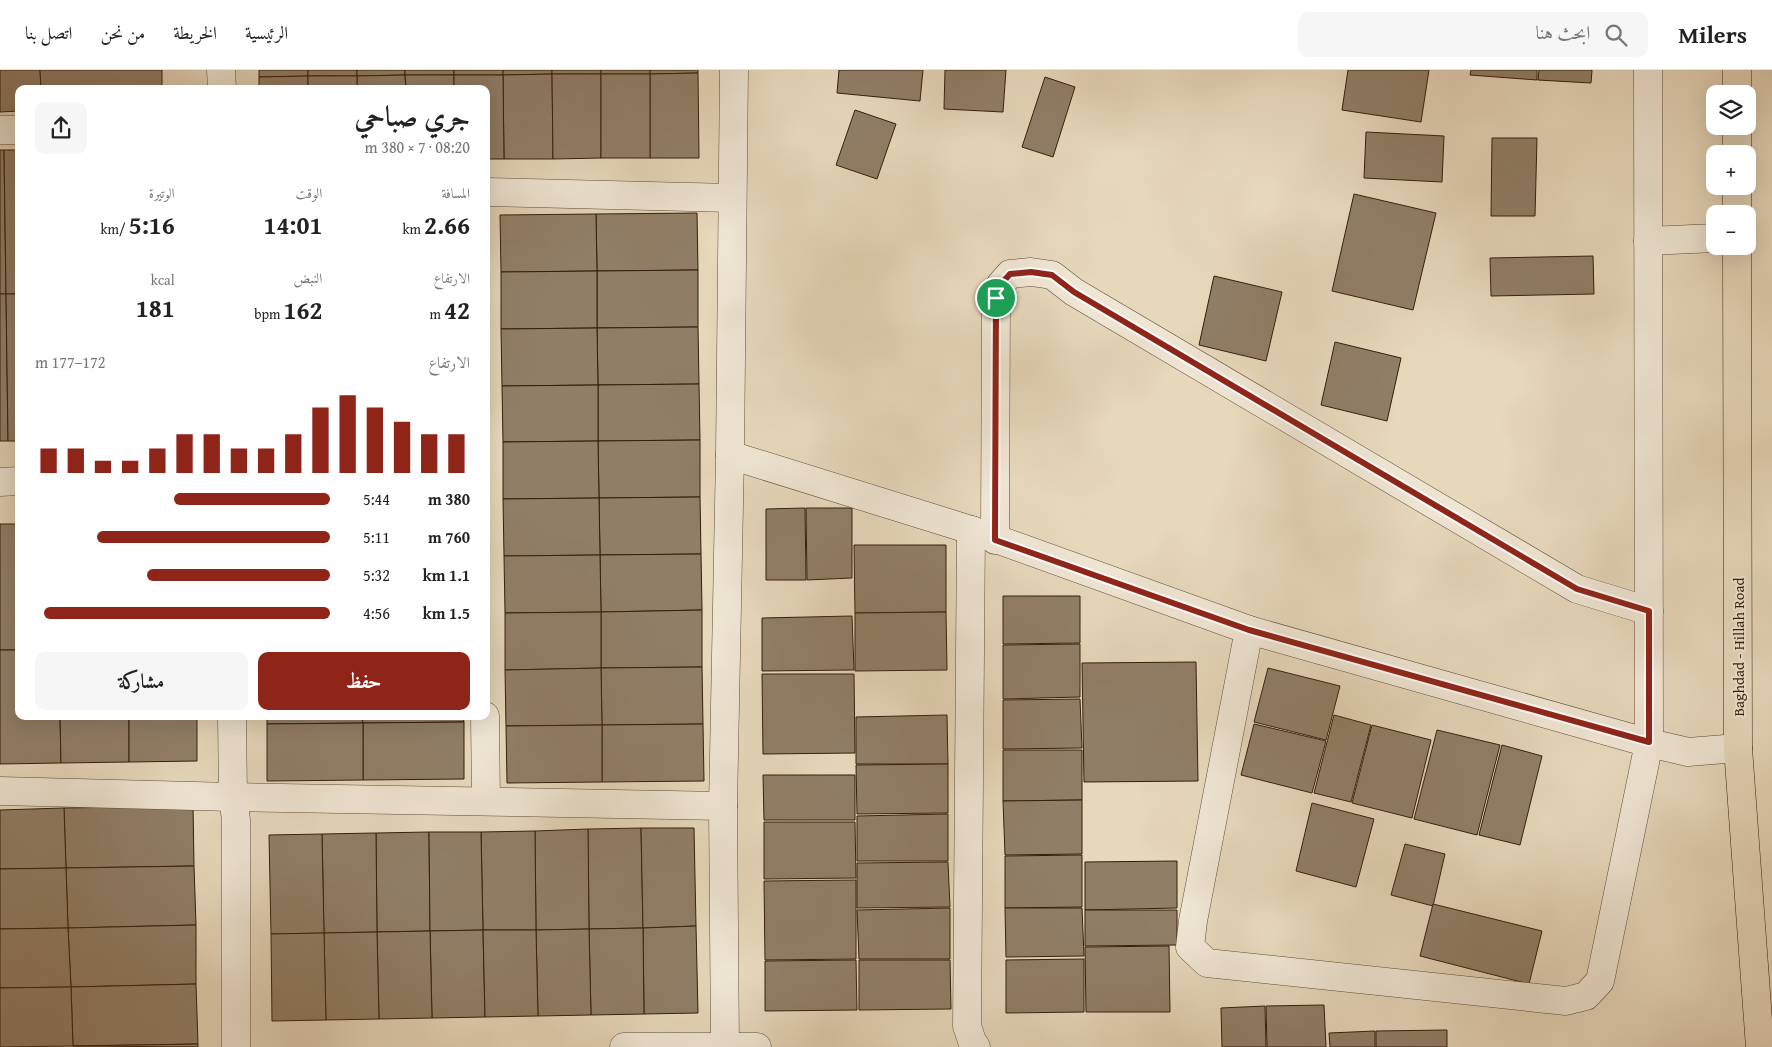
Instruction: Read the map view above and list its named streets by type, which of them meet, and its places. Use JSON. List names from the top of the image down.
{
  "streets": {
    "main road": ["Baghdad - Hillah Road"]
  },
  "page": {
    "header": "Milers",
    "search": "ابحث هنا",
    "nav": [
      "الرئيسية",
      "الخريطة",
      "من نحن",
      "اتصل بنا"
    ],
    "map_buttons": ["+", "−"],
    "heading": ["جري صباحي", "08:20 · 7 × 380 m"],
    "stats": [
      ["المسافة", "2.66 km"],
      ["الوقت", "14:01"],
      ["الوتيرة", "5:16 /km"],
      ["الارتفاع", "42 m"],
      ["النبض", "162 bpm"],
      ["kcal", "181"]
    ],
    "chart": ["الارتفاع", "172–177 m"],
    "list": [
      {
        "name": "380 m",
        "note": "5:44"
      },
      {
        "name": "760 m",
        "note": "5:11"
      },
      {
        "name": "1.1 km",
        "note": "5:32"
      },
      {
        "name": "1.5 km",
        "note": "4:56"
      }
    ],
    "buttons": ["حفظ", "مشاركة"]
  }
}
